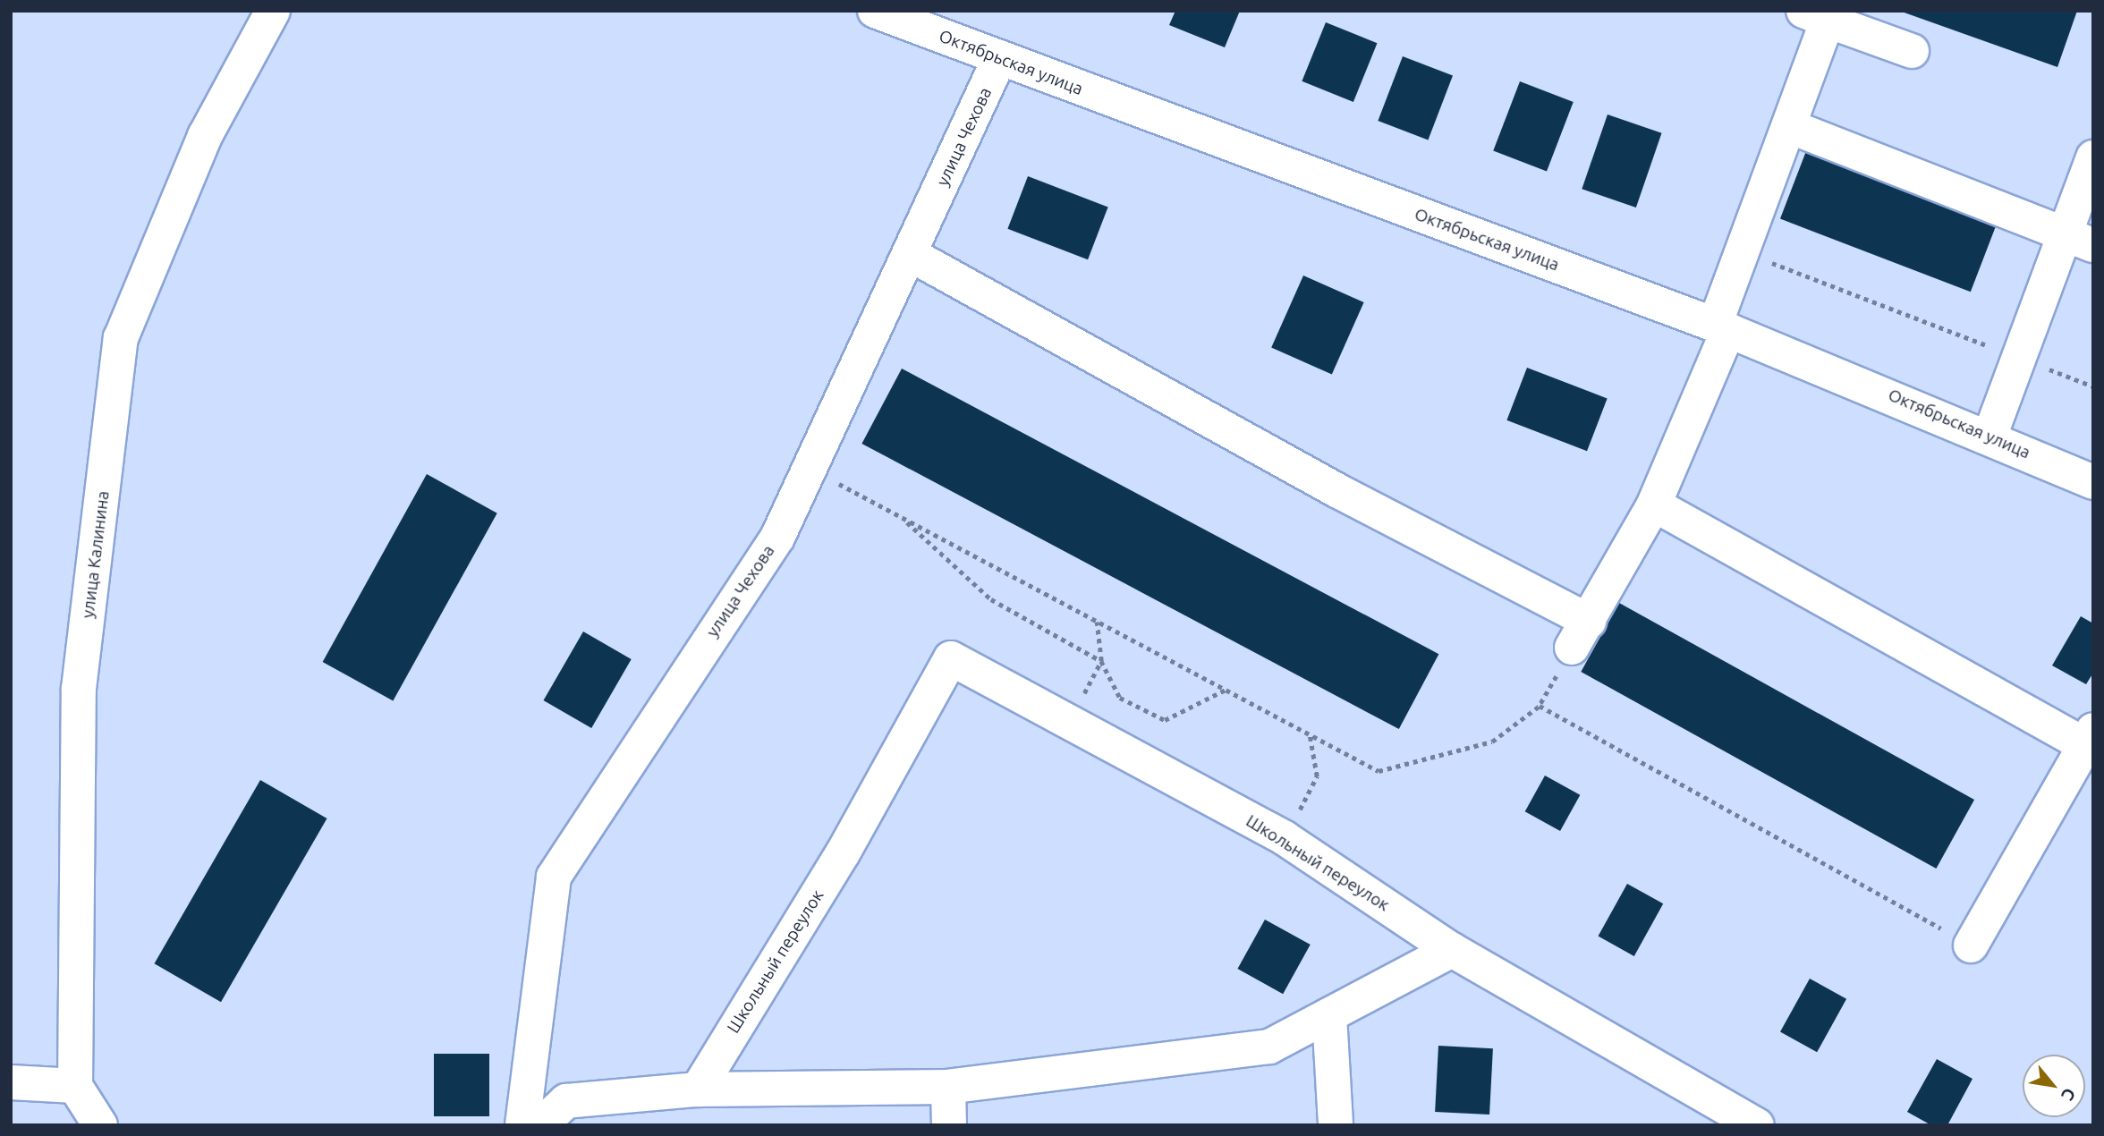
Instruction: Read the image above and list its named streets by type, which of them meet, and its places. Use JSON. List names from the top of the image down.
{
  "streets": {
    "street": [
      "Октябрьская улица",
      "улица Чехова",
      "улица Калинина",
      "Школьный переулок"
    ]
  },
  "crossings": [
    ["Октябрьская улица", "улица Чехова"]
  ],
  "north": "bottom right"
}
